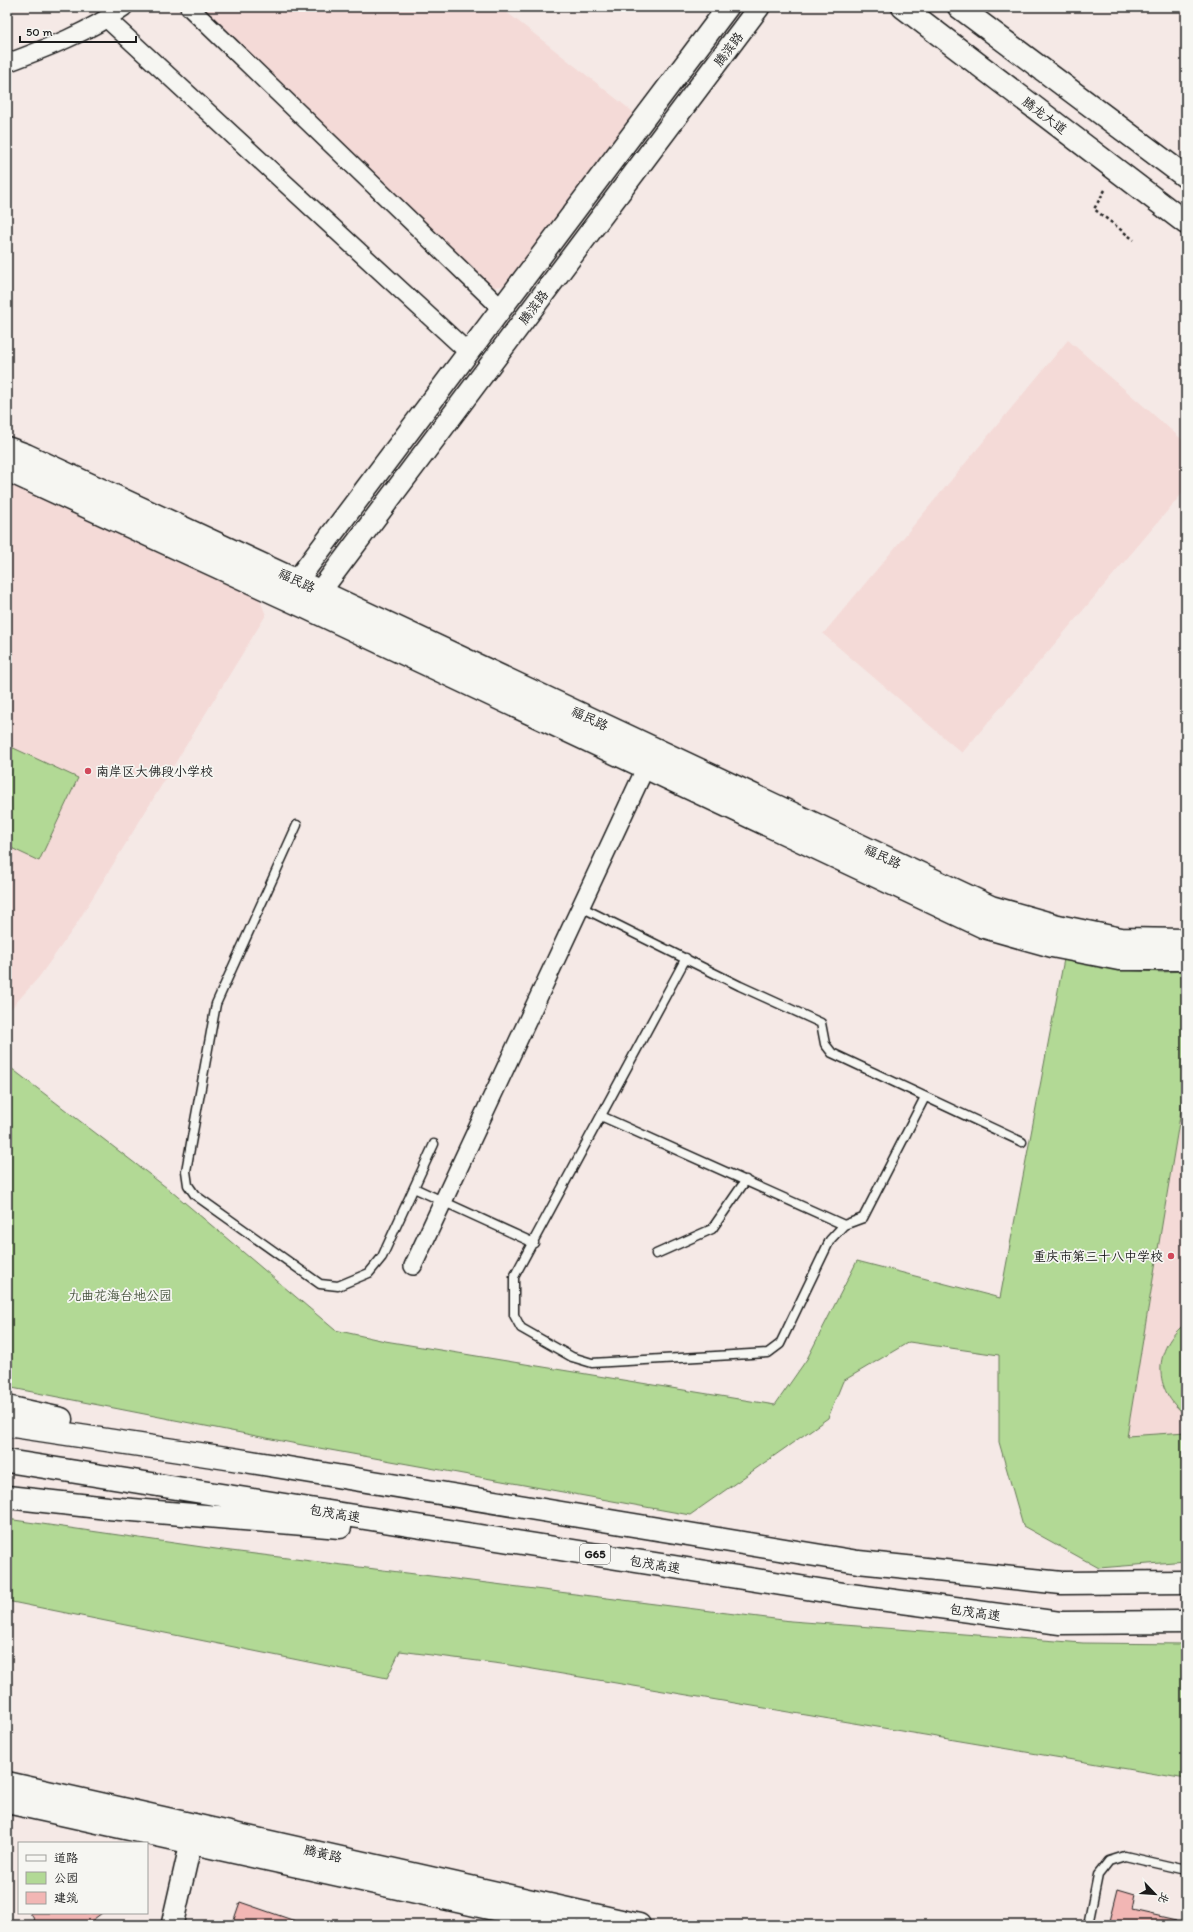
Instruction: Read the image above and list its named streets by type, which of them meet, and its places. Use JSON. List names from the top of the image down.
{
  "streets": {
    "main road": [
      "腾龙大道",
      "福民路",
      "包茂高速",
      "G65",
      "腾黄路"
    ],
    "street": ["腾滨路"]
  },
  "crossings": [
    ["腾滨路", "福民路"]
  ],
  "parks": ["九曲花海台地公园"],
  "places": ["南岸区大佛段小学校", "重庆市第三十八中学校"],
  "legend": ["道路", "公园", "建筑"],
  "scale_bar": "50 m",
  "north": "bottom right"
}
